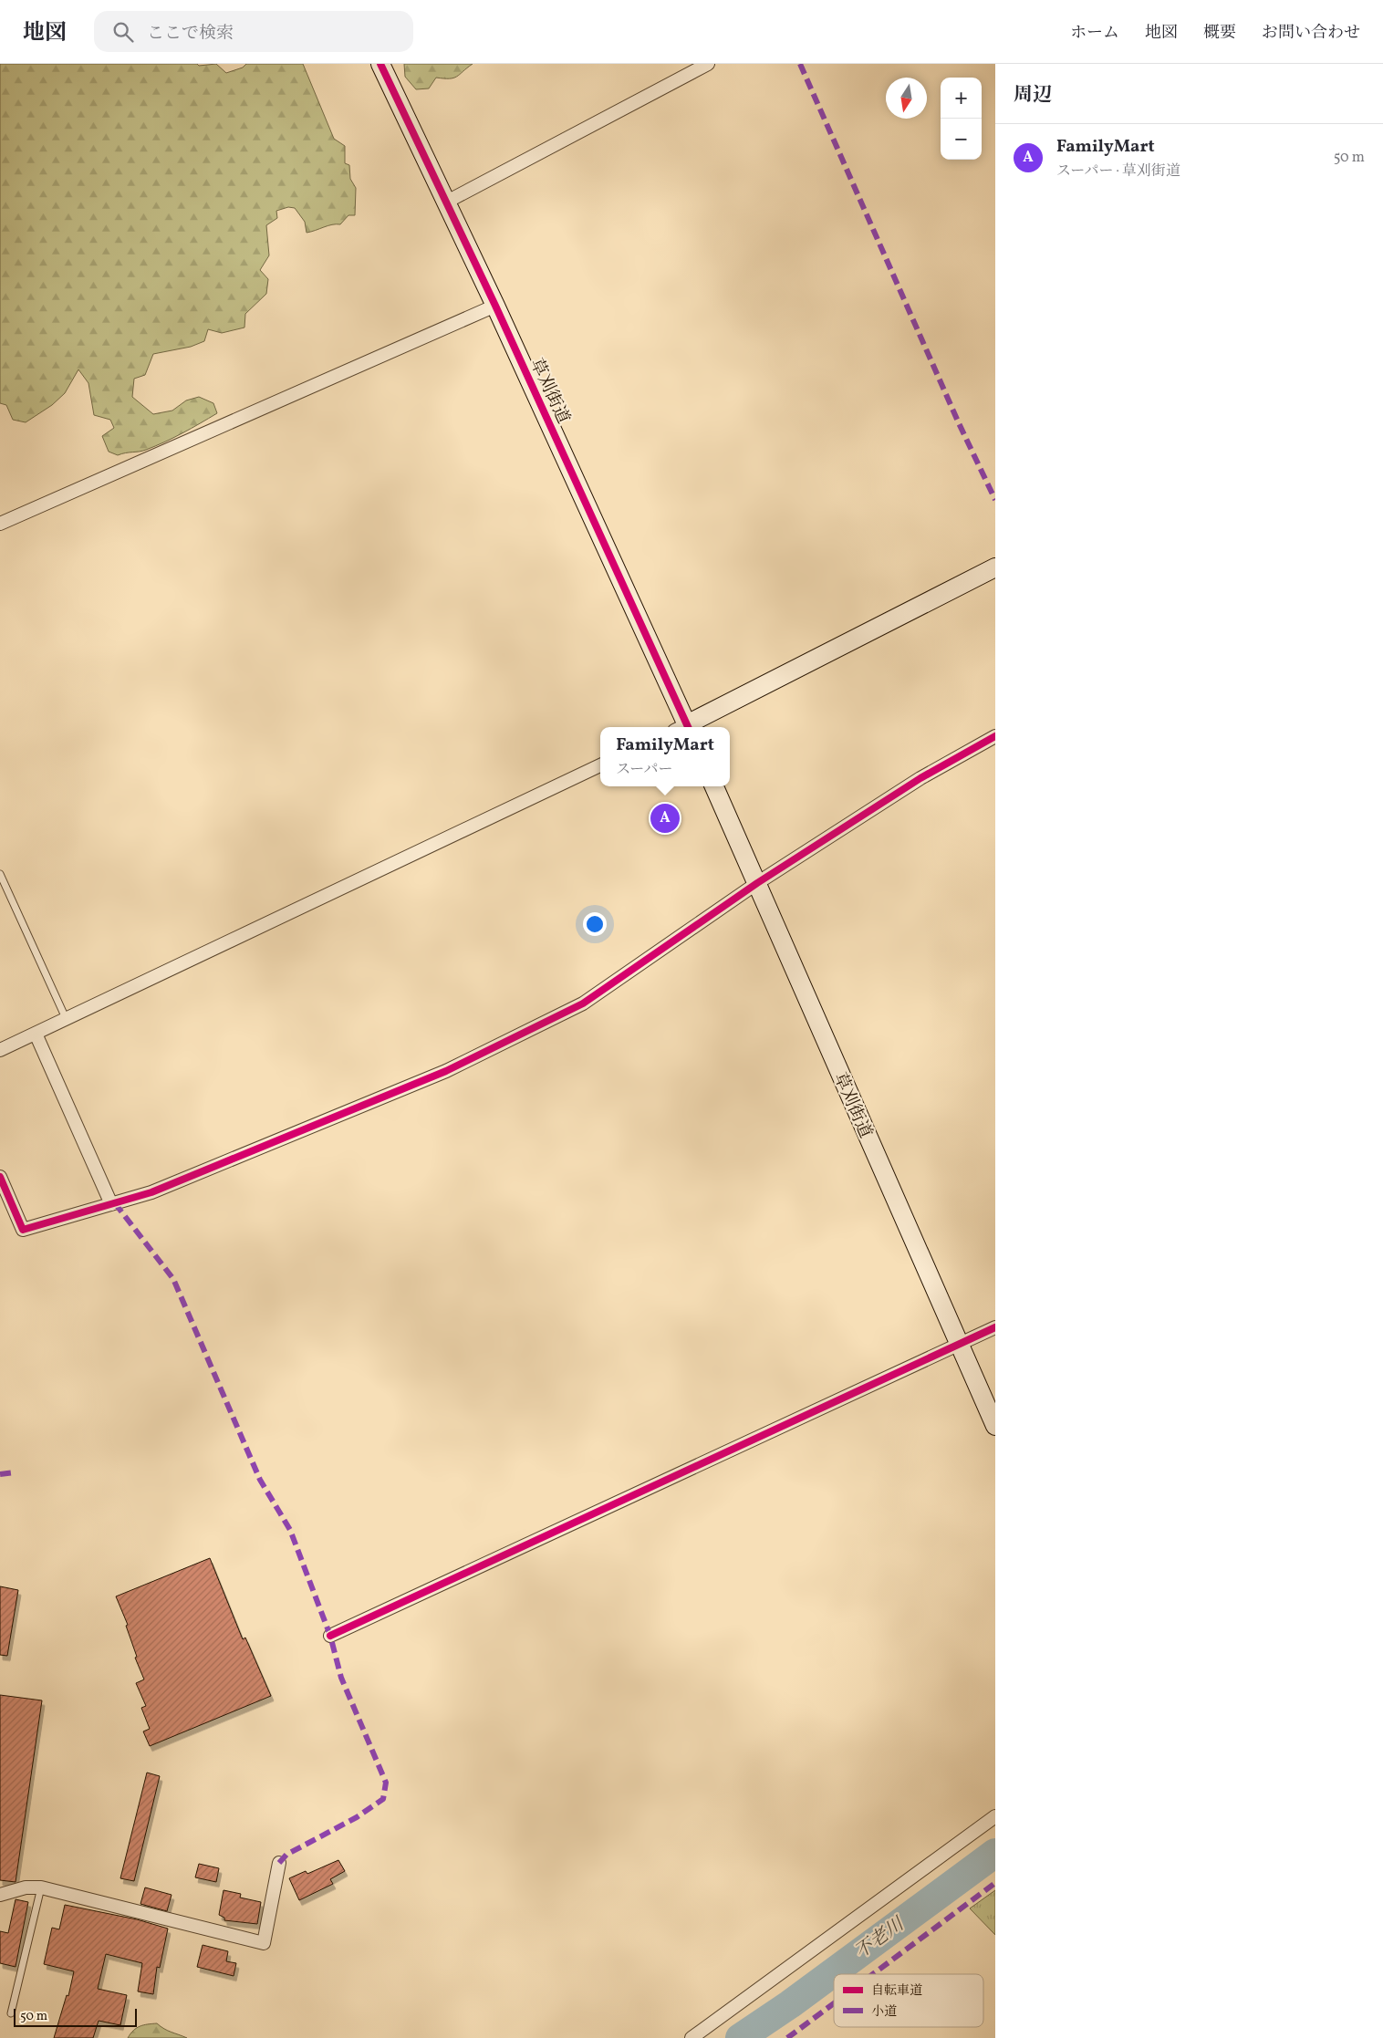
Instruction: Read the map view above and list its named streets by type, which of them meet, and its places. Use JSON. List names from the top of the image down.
{
  "streets": {
    "street": ["草刈街道"]
  },
  "water": ["不老川"],
  "legend": ["自転車道", "小道"],
  "scale_bar": "50 m",
  "north": "bottom",
  "page": {
    "header": "地図",
    "search": "ここで検索",
    "nav": [
      "ホーム",
      "地図",
      "概要",
      "お問い合わせ"
    ],
    "heading": "周辺",
    "map_buttons": ["+", "−"],
    "list": [
      {
        "mark": "A",
        "name": "FamilyMart",
        "note": "スーパー · 草刈街道",
        "value": "50 m"
      }
    ],
    "popup": ["FamilyMart", "スーパー"],
    "pins": "A",
    "scale": "50 m"
  }
}
